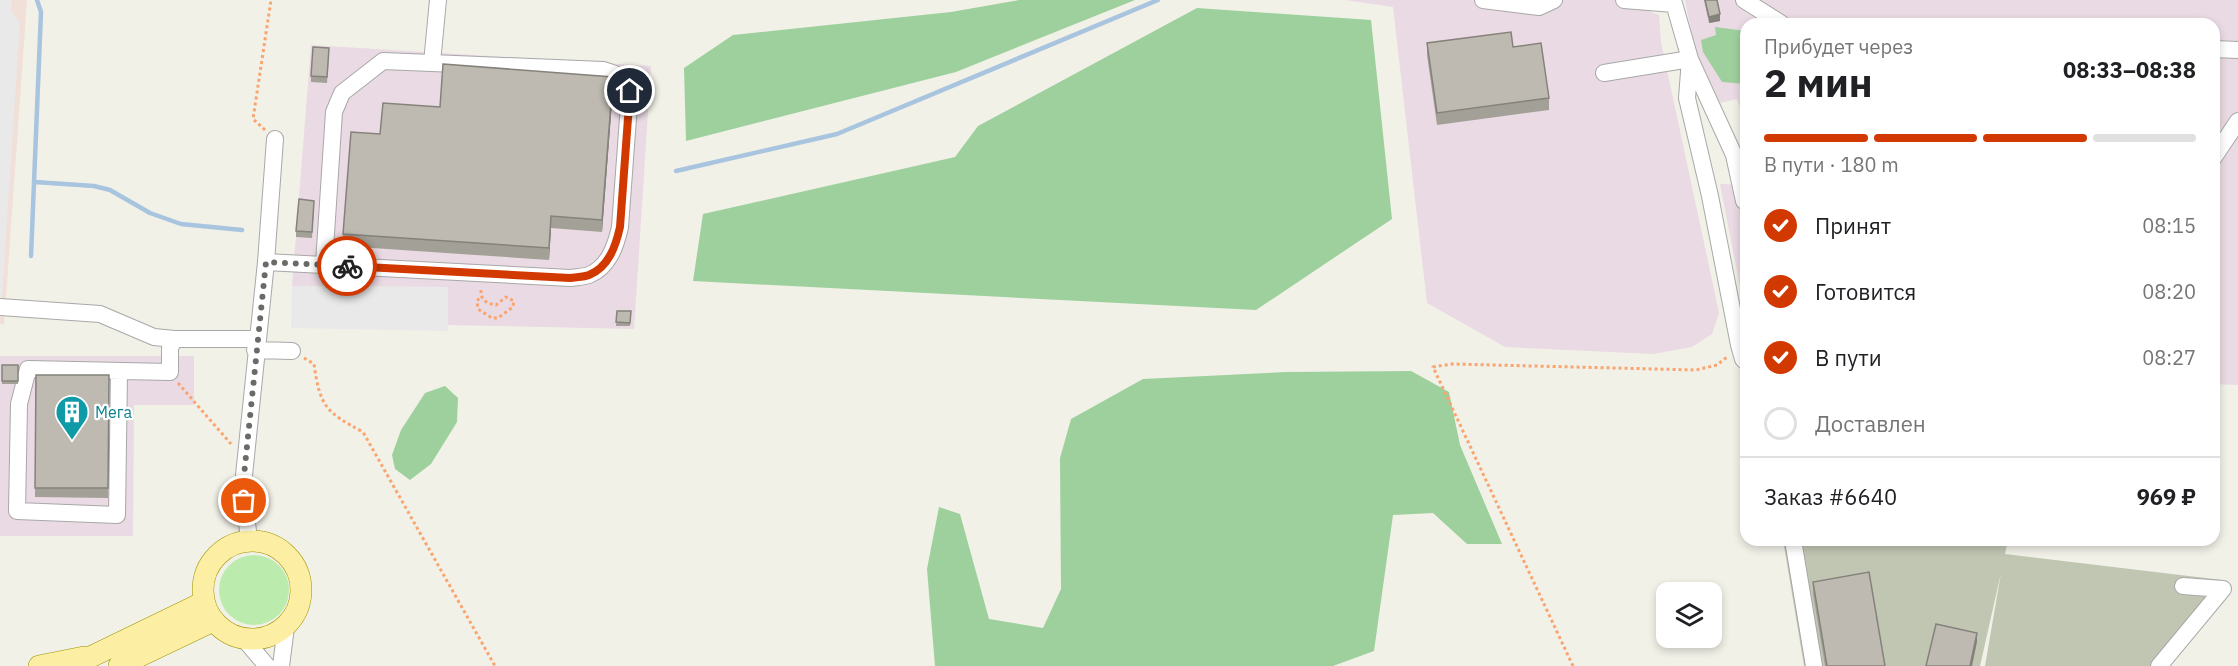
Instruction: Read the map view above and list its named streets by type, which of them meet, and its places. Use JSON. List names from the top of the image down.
{
  "places": {
    "building": ["Мега"]
  },
  "page": {
    "heading": ["2 мин", "Прибудет через", "08:33–08:38"],
    "panel": ["Заказ #6640", "969 ₽"],
    "bar": "В пути · 180 m",
    "list": [
      ["Принят", "08:15"],
      ["Готовится", "08:20"],
      ["В пути", "08:27"],
      "Доставлен"
    ]
  }
}
